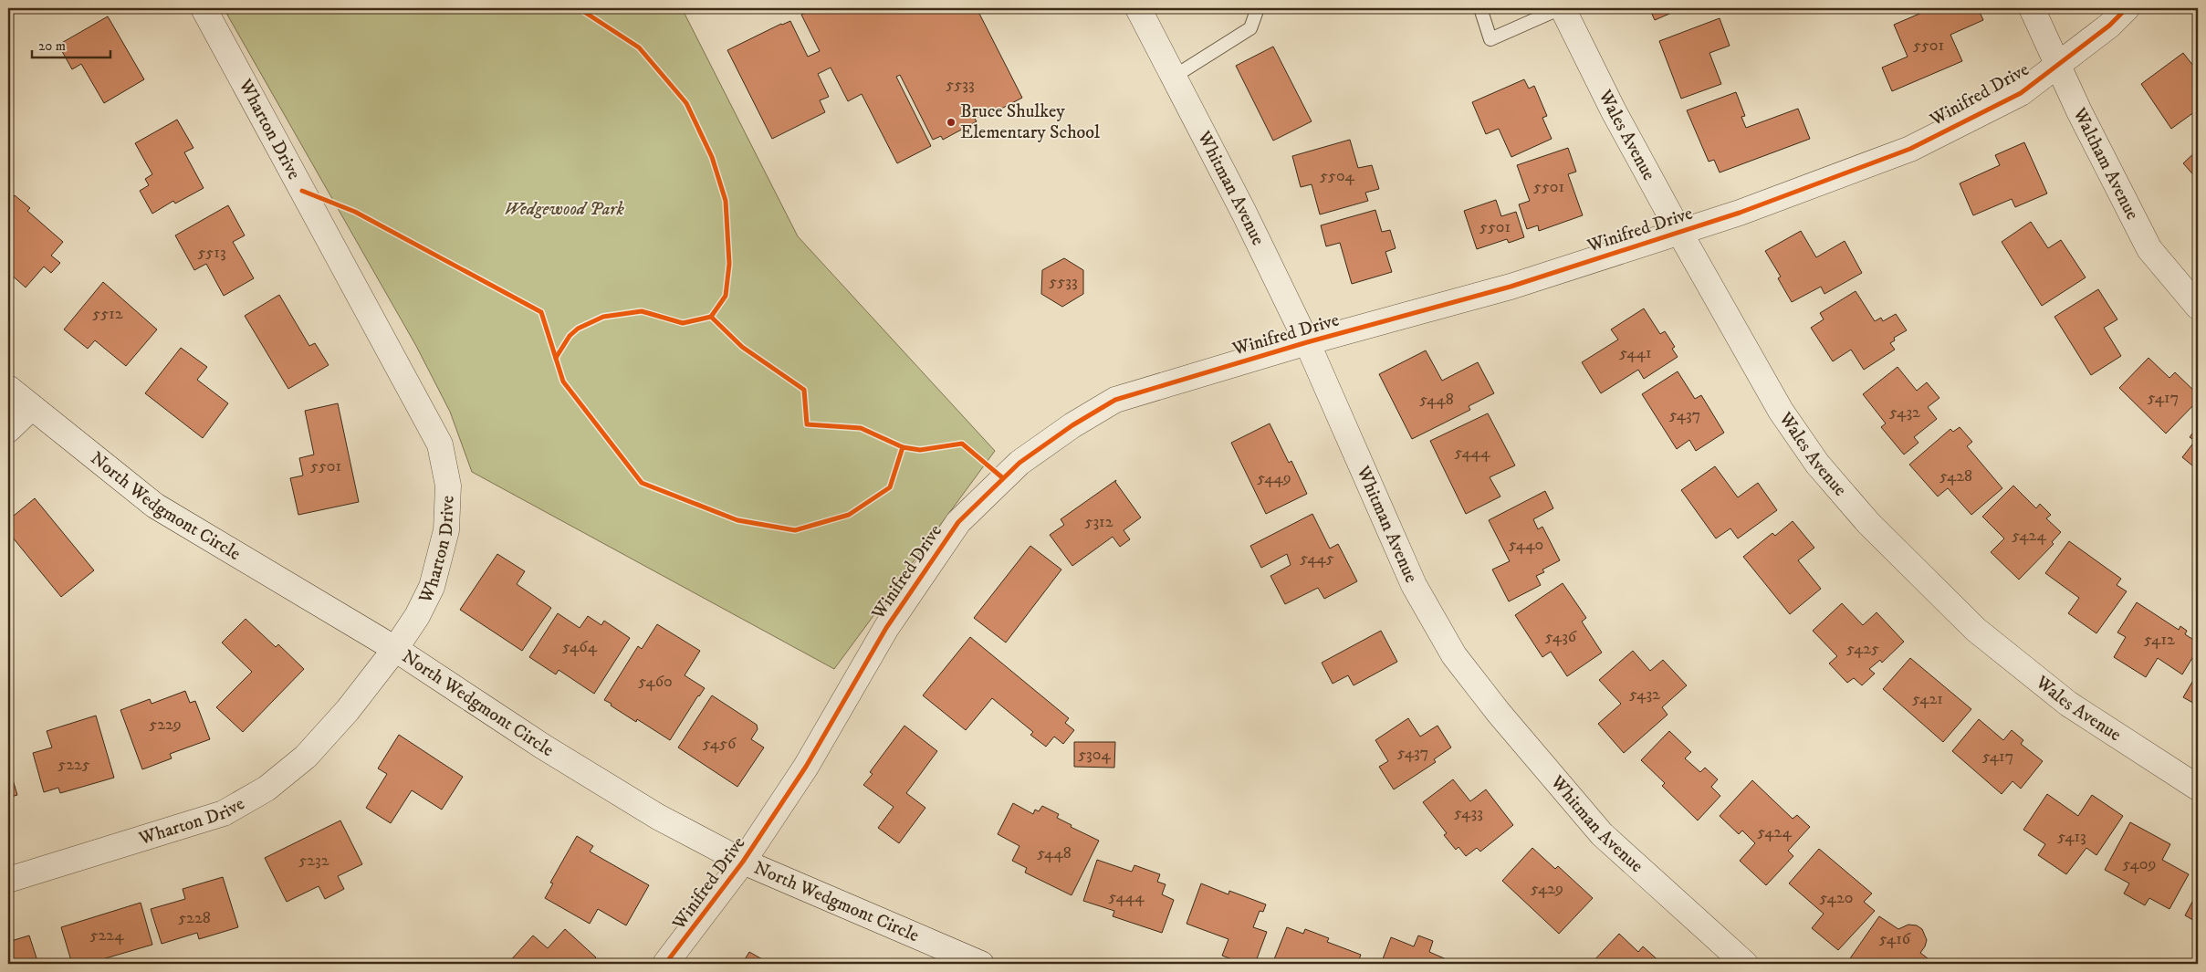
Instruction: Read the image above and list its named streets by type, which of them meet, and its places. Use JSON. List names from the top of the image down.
{
  "streets": {
    "street": [
      "Winifred Drive",
      "Wharton Drive",
      "Wales Avenue",
      "Waltham Avenue",
      "Whitman Avenue",
      "North Wedgmont Circle"
    ]
  },
  "crossings": [
    ["Winifred Drive", "Wales Avenue"],
    ["Winifred Drive", "Waltham Avenue"],
    ["Winifred Drive", "Whitman Avenue"],
    ["Winifred Drive", "North Wedgmont Circle"],
    ["Wharton Drive", "North Wedgmont Circle"]
  ],
  "parks": ["Wedgewood Park"],
  "places": ["Bruce Shulkey Elementary School"],
  "house_numbers": [
    "5501",
    "5533",
    "5504",
    "5501",
    "5501",
    "5513",
    "5533",
    "5512",
    "5441",
    "5417",
    "5448",
    "5432",
    "5437",
    "5444",
    "5501",
    "5428",
    "5449",
    "5312",
    "5424",
    "5440",
    "5445",
    "5436",
    "5412",
    "5464",
    "5425",
    "5460",
    "5432",
    "5421",
    "5229",
    "5456",
    "5437",
    "5304",
    "5417",
    "5225",
    "5433",
    "5424",
    "5413",
    "5448",
    "5232",
    "5409",
    "5429",
    "5444",
    "5420",
    "5228",
    "5224",
    "5416"
  ],
  "scale_bar": "20 m"
}
